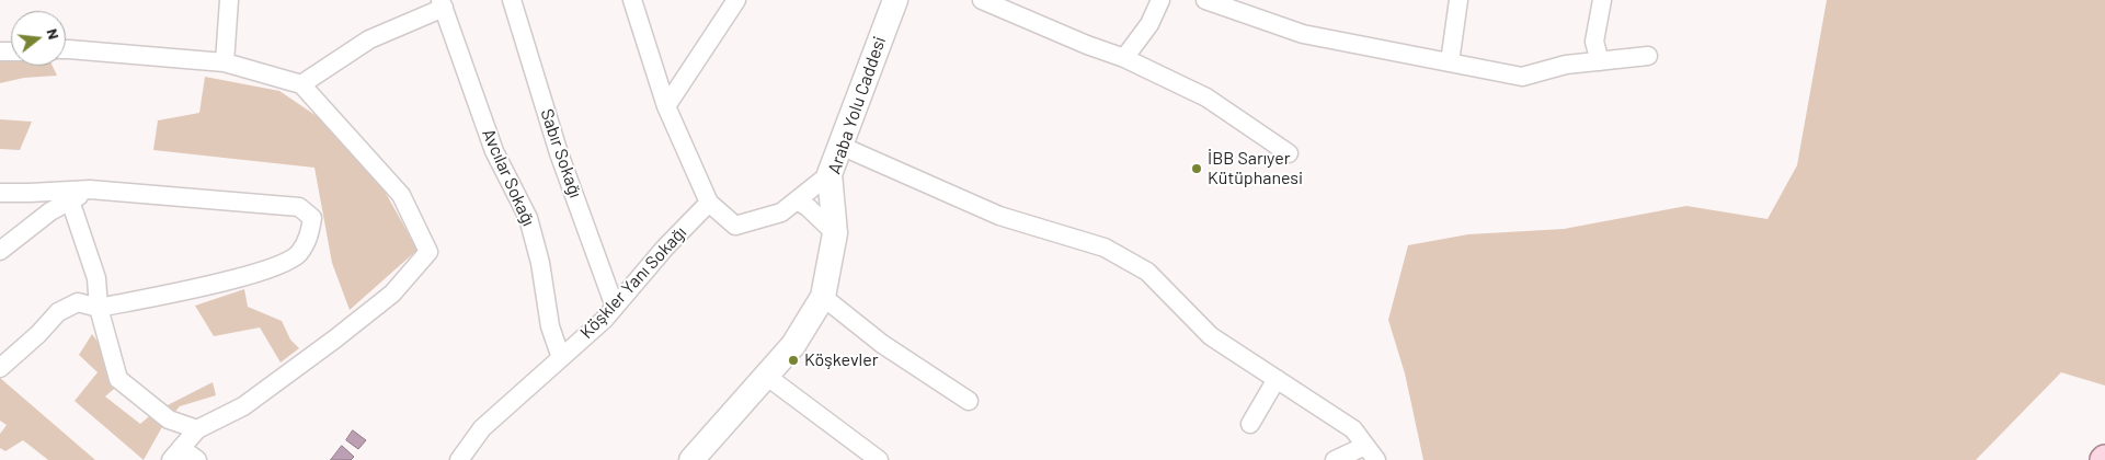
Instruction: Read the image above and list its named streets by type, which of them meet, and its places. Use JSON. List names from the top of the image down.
{
  "streets": {
    "street": [
      "Araba Yolu Caddesi",
      "Sabır Sokağı",
      "Avcılar Sokağı",
      "Köşkler Yanı Sokağı"
    ]
  },
  "crossings": [
    ["Sabır Sokağı", "Köşkler Yanı Sokağı"],
    ["Avcılar Sokağı", "Köşkler Yanı Sokağı"]
  ],
  "places": ["İBB Sarıyer Kütüphanesi", "Köşkevler"],
  "north": "right"
}
